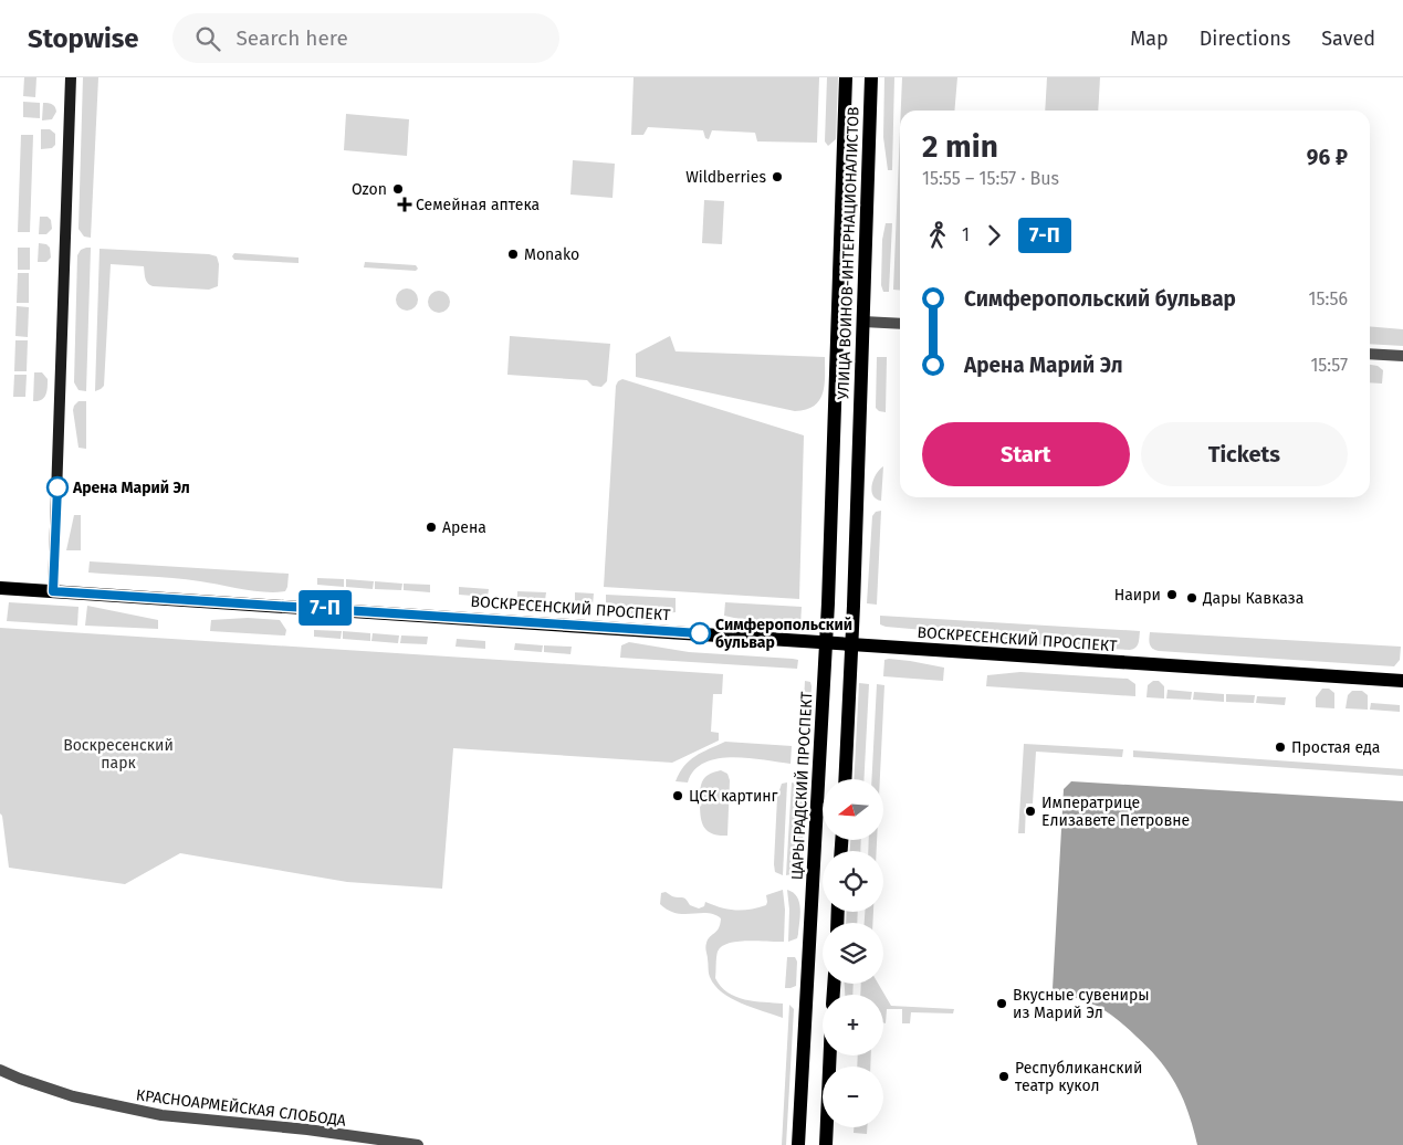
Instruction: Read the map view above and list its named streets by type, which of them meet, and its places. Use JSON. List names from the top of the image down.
{
  "streets": {
    "main road": ["УЛИЦА ВОИНОВ-ИНТЕРНАЦИОНАЛИСТОВ", "ВОСКРЕСЕНСКИЙ ПРОСПЕКТ", "ЦАРЬГРАДСКИЙ ПРОСПЕКТ"],
    "street": ["КРАСНОАРМЕЙСКАЯ СЛОБОДА"]
  },
  "crossings": [
    ["УЛИЦА ВОИНОВ-ИНТЕРНАЦИОНАЛИСТОВ", "ВОСКРЕСЕНСКИЙ ПРОСПЕКТ"],
    ["УЛИЦА ВОИНОВ-ИНТЕРНАЦИОНАЛИСТОВ", "ЦАРЬГРАДСКИЙ ПРОСПЕКТ"],
    ["ВОСКРЕСЕНСКИЙ ПРОСПЕКТ", "ЦАРЬГРАДСКИЙ ПРОСПЕКТ"]
  ],
  "parks": ["Воскресенский парк"],
  "places": {
    "other": [
      "Wildberries",
      "Ozon",
      "Monako",
      "Арена Марий Эл",
      "Арена",
      "Наири",
      "Дары Кавказа",
      "Симферопольский бульвар",
      "Простая еда",
      "ЦСК картинг",
      "Императрице Елизавете Петровне",
      "Вкусные сувениры из Марий Эл",
      "Республиканский театр кукол"
    ],
    "health": ["Семейная аптека"]
  },
  "lines": ["bus line 7-П"],
  "north": "left",
  "page": {
    "header": "Stopwise",
    "search": "Search here",
    "nav": ["Map", "Directions", "Saved"],
    "on_map": "7-П",
    "heading": ["2 min", "15:55 – 15:57 · Bus", "96 ₽"],
    "legs": ["1", "7-П"],
    "list": [
      {
        "name": "Симферопольский бульвар",
        "value": "15:56"
      },
      {
        "name": "Арена Марий Эл",
        "value": "15:57"
      }
    ],
    "buttons": ["Start", "Tickets"],
    "map_buttons": ["+", "−"]
  }
}
